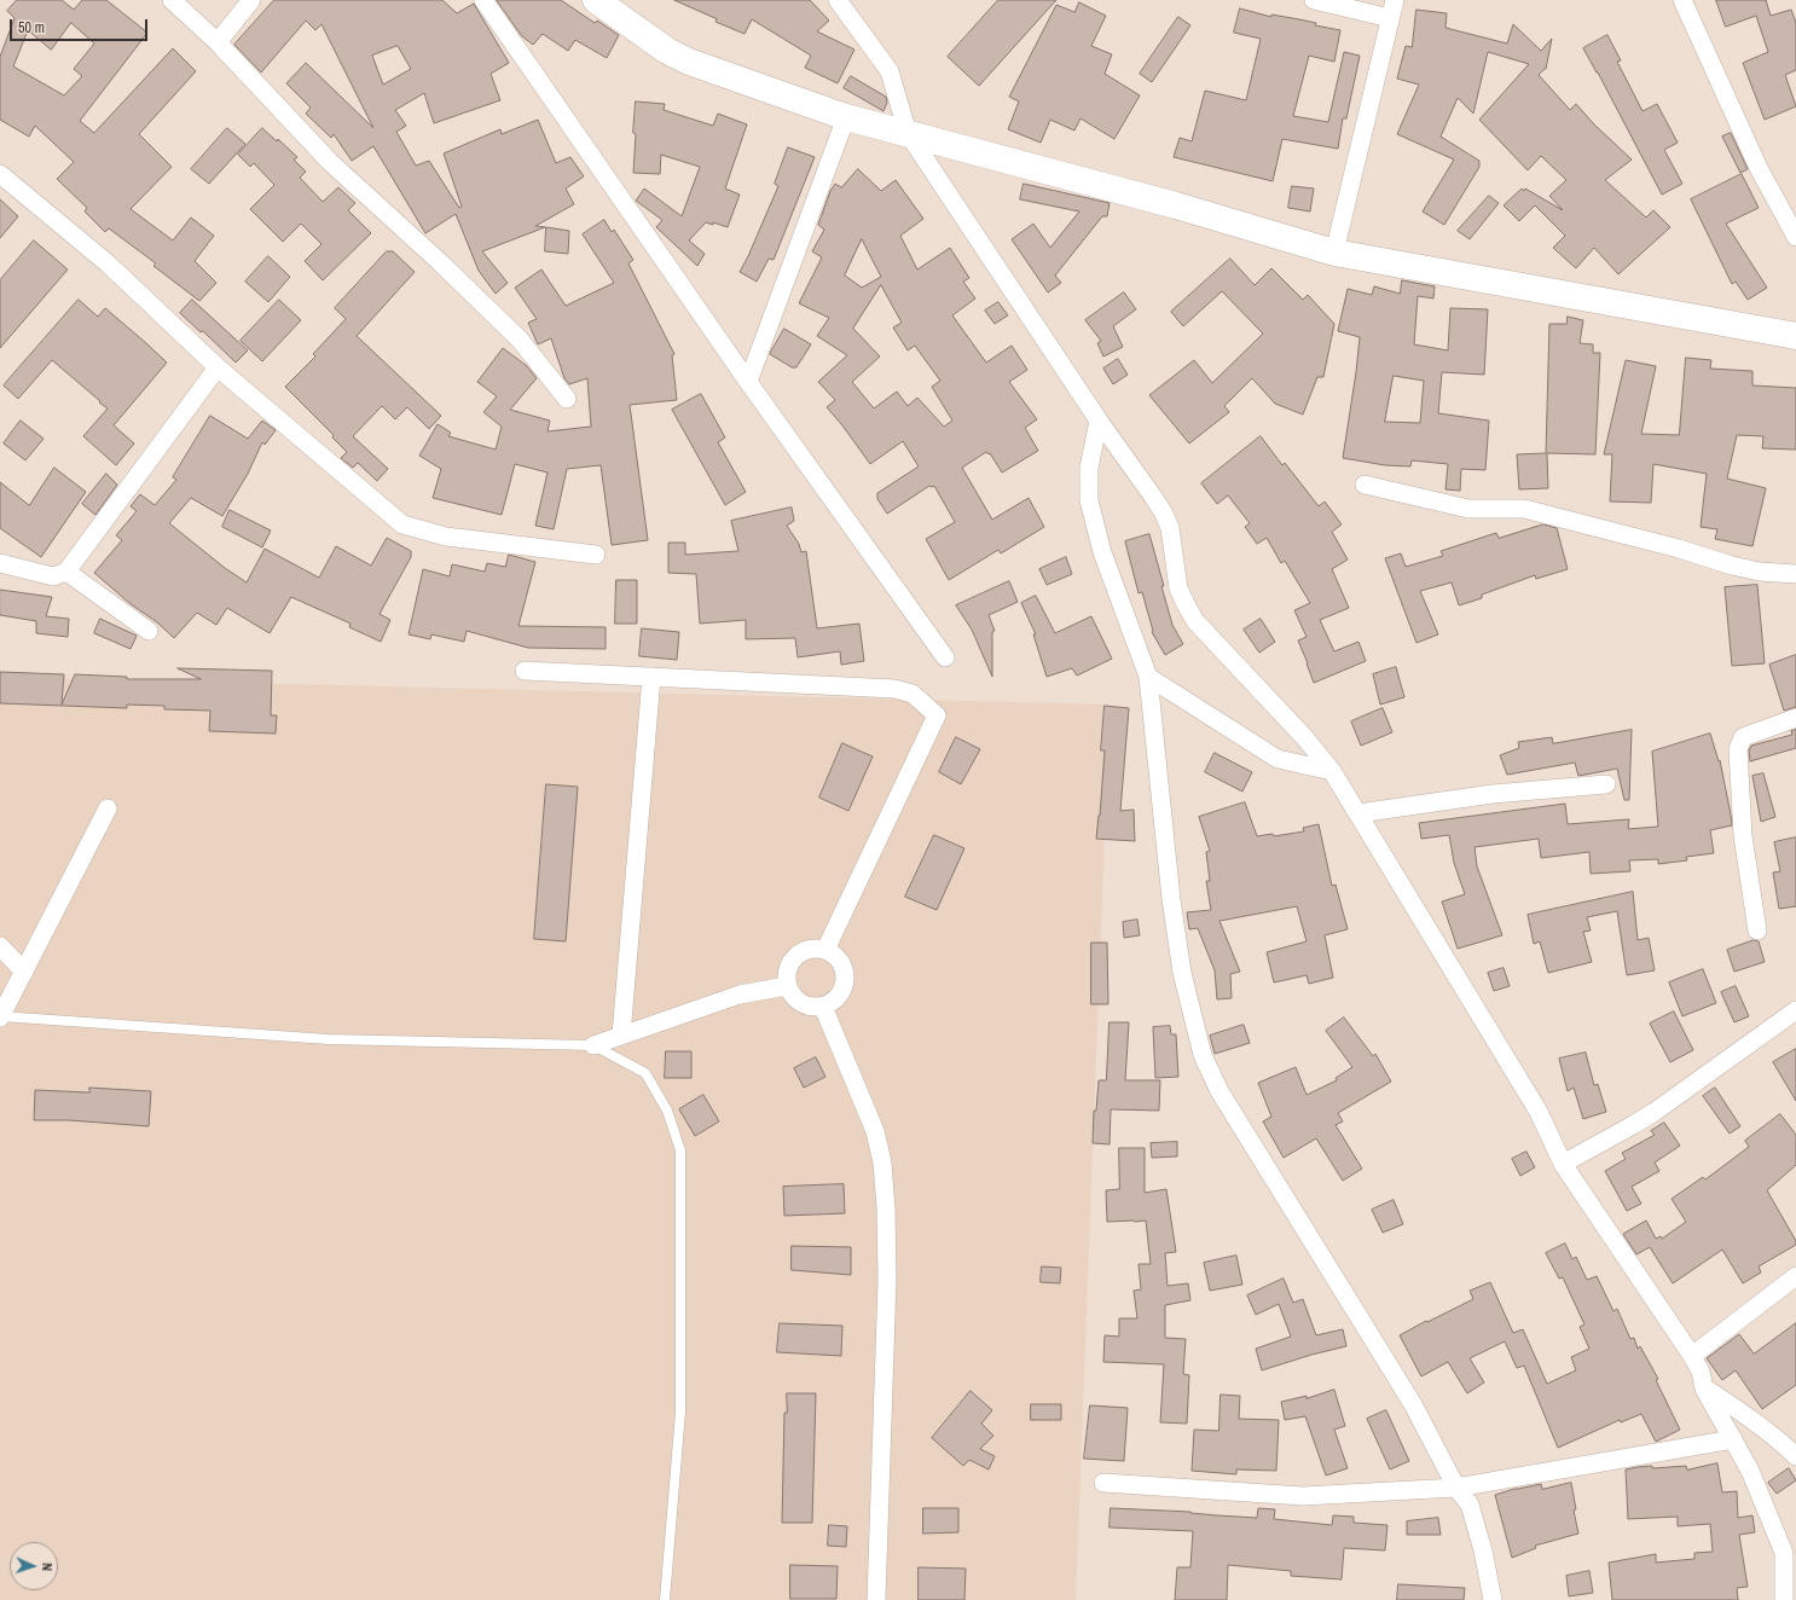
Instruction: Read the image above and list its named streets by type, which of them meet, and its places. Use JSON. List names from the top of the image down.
{
  "scale_bar": "50 m",
  "north": "right"
}
